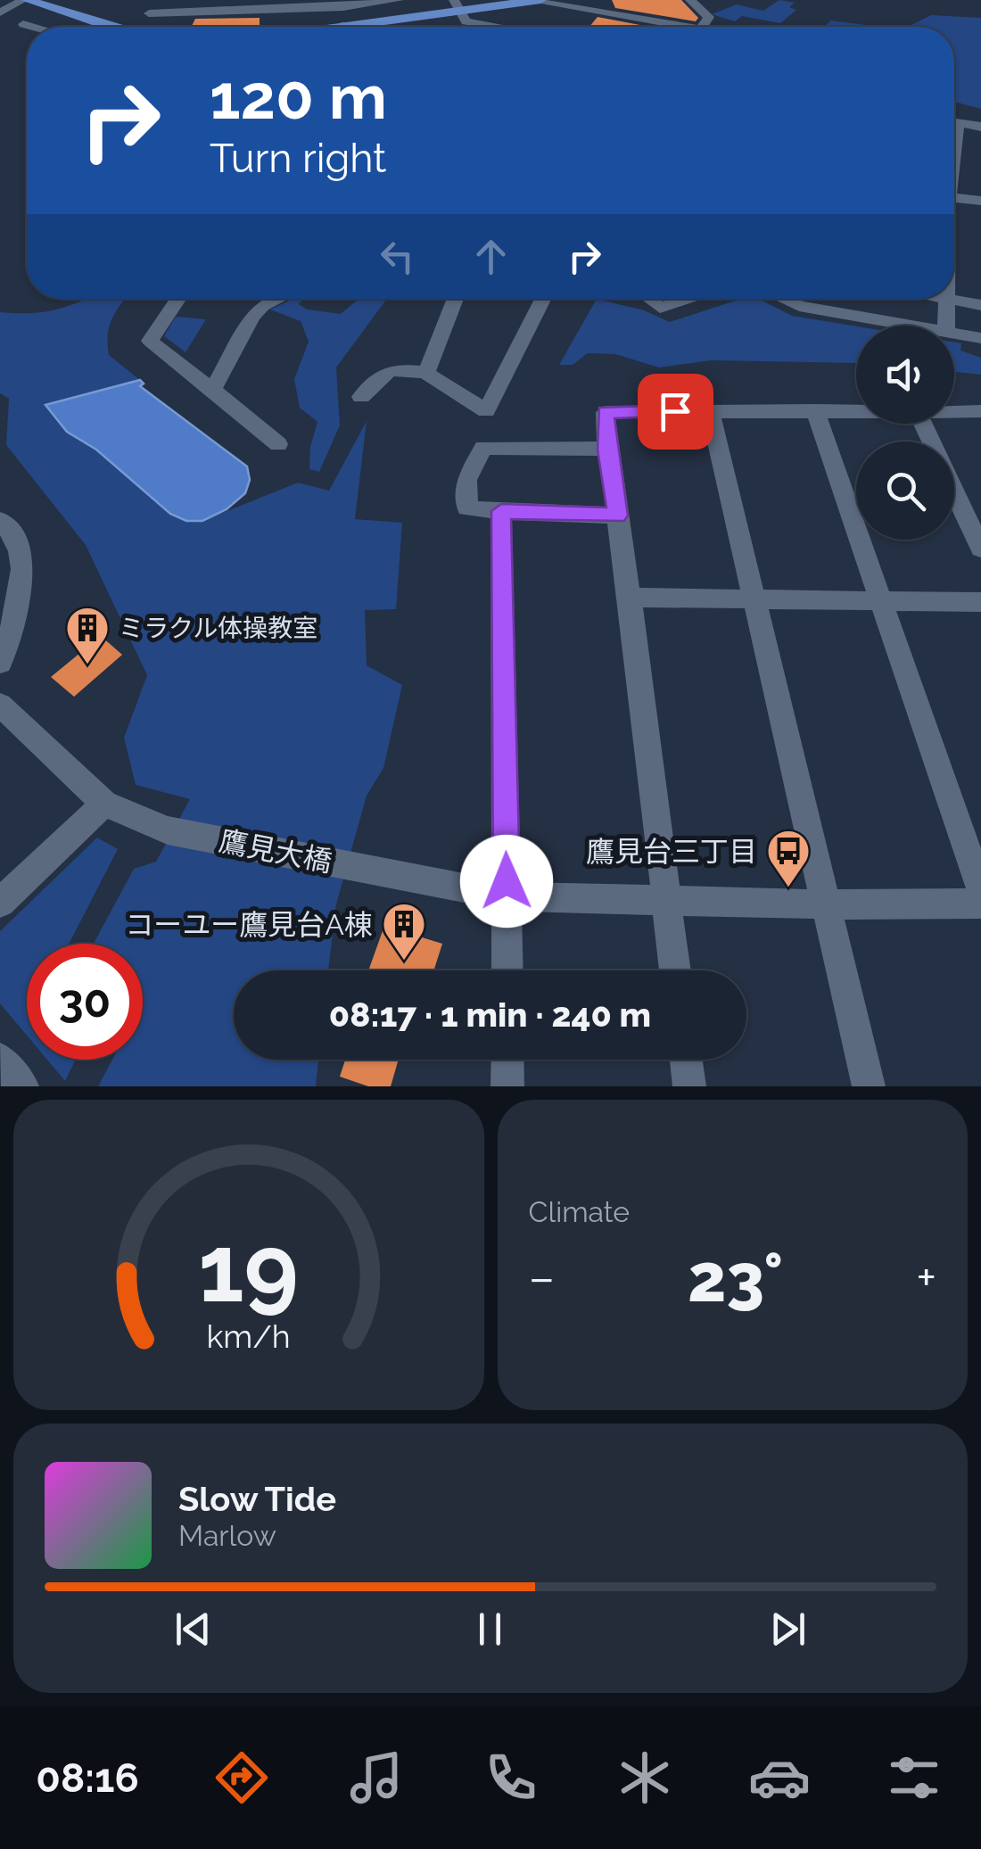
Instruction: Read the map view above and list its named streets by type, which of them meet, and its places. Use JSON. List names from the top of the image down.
{
  "streets": {
    "street": ["鷹見大橋"]
  },
  "places": {
    "building": ["ミラクル体操教室", "コーユー鷹見台A棟"],
    "bus stop": ["鷹見台三丁目"]
  },
  "page": {
    "turn": ["120 m", "Turn right"],
    "limit": "30",
    "trip": "08:17 · 1 min · 240 m",
    "tile": "Climate",
    "heat": ["−", "23°", "+"],
    "song": ["Slow Tide", "Marlow"],
    "tabs": "08:16",
    "gauge": ["19", "km/h"]
  }
}
